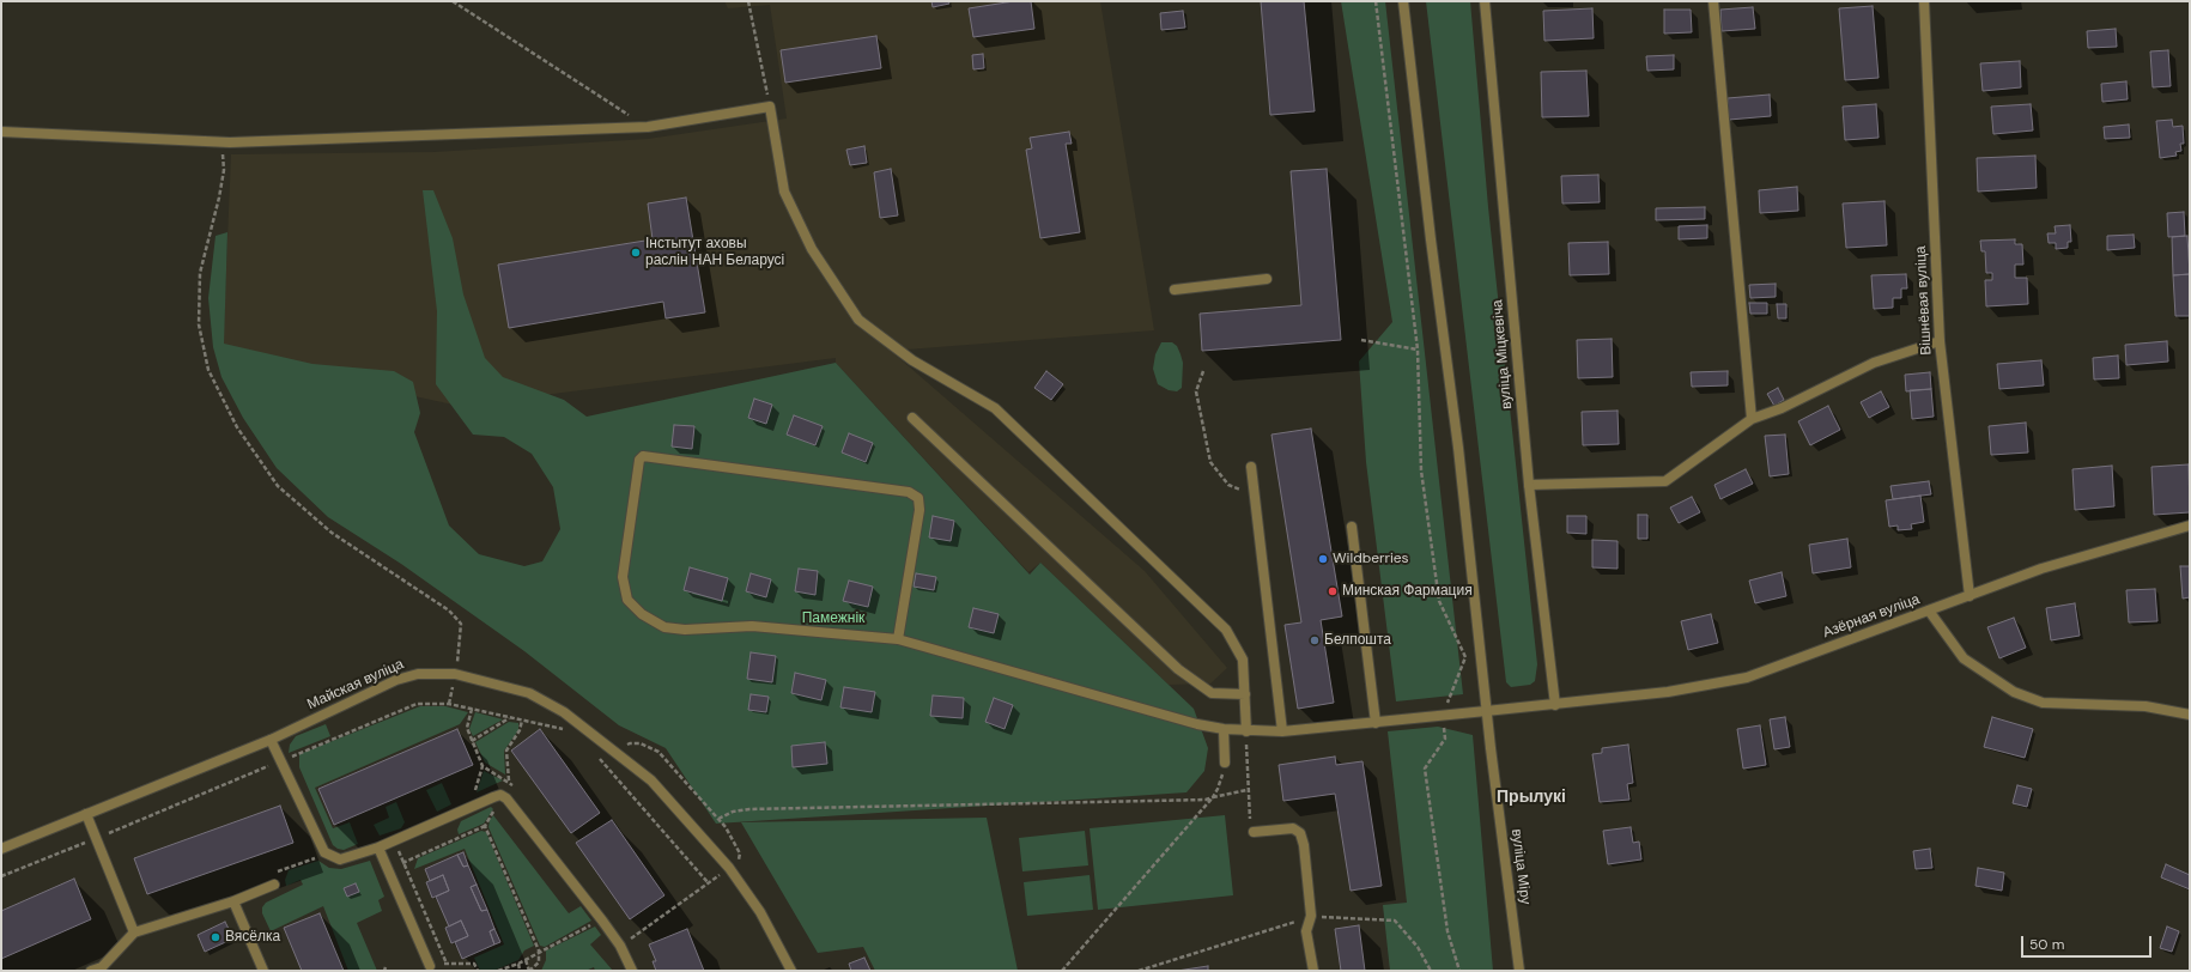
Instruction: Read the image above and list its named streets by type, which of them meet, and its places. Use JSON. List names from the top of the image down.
{
  "streets": {
    "street": [
      "Вішнёвая вуліца",
      "вуліца Міцкевіча",
      "Азёрная вуліца",
      "Майская вуліца",
      "вуліца Міру"
    ]
  },
  "crossings": [
    ["Вішнёвая вуліца", "Азёрная вуліца"],
    ["вуліца Міцкевіча", "Азёрная вуліца"],
    ["Азёрная вуліца", "вуліца Міру"]
  ],
  "districts": ["Прылукі"],
  "parks": ["Памежнік"],
  "places": [
    "Інстытут аховы раслін НАН Беларусі",
    "Wildberries",
    "Минская Фармация",
    "Белпошта",
    "Вясёлка"
  ],
  "scale_bar": "50 m"
}
